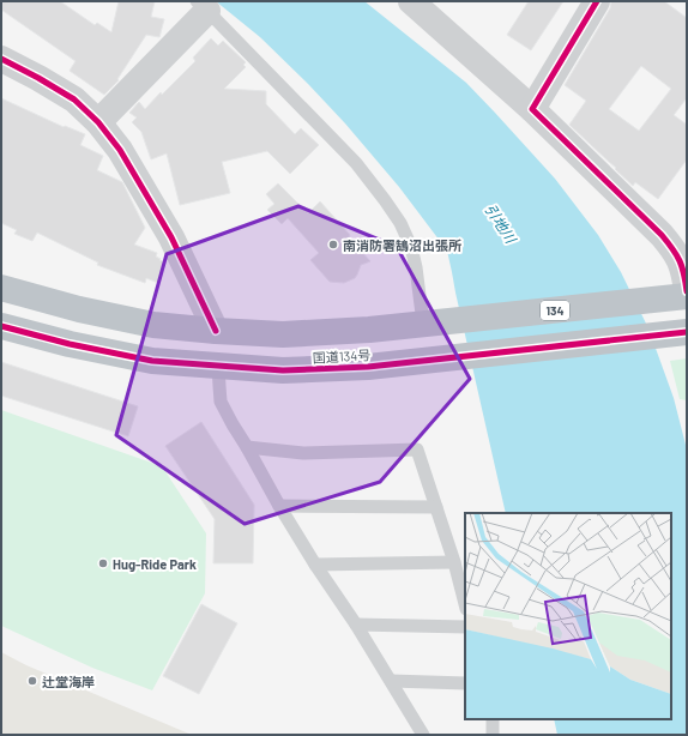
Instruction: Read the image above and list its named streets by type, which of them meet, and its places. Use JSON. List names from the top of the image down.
{
  "streets": {
    "highway": ["134", "国道134号"]
  },
  "water": ["引地川"],
  "places": ["南消防署鵠沼出張所", "Hug-Ride Park", "辻堂海岸"]
}
